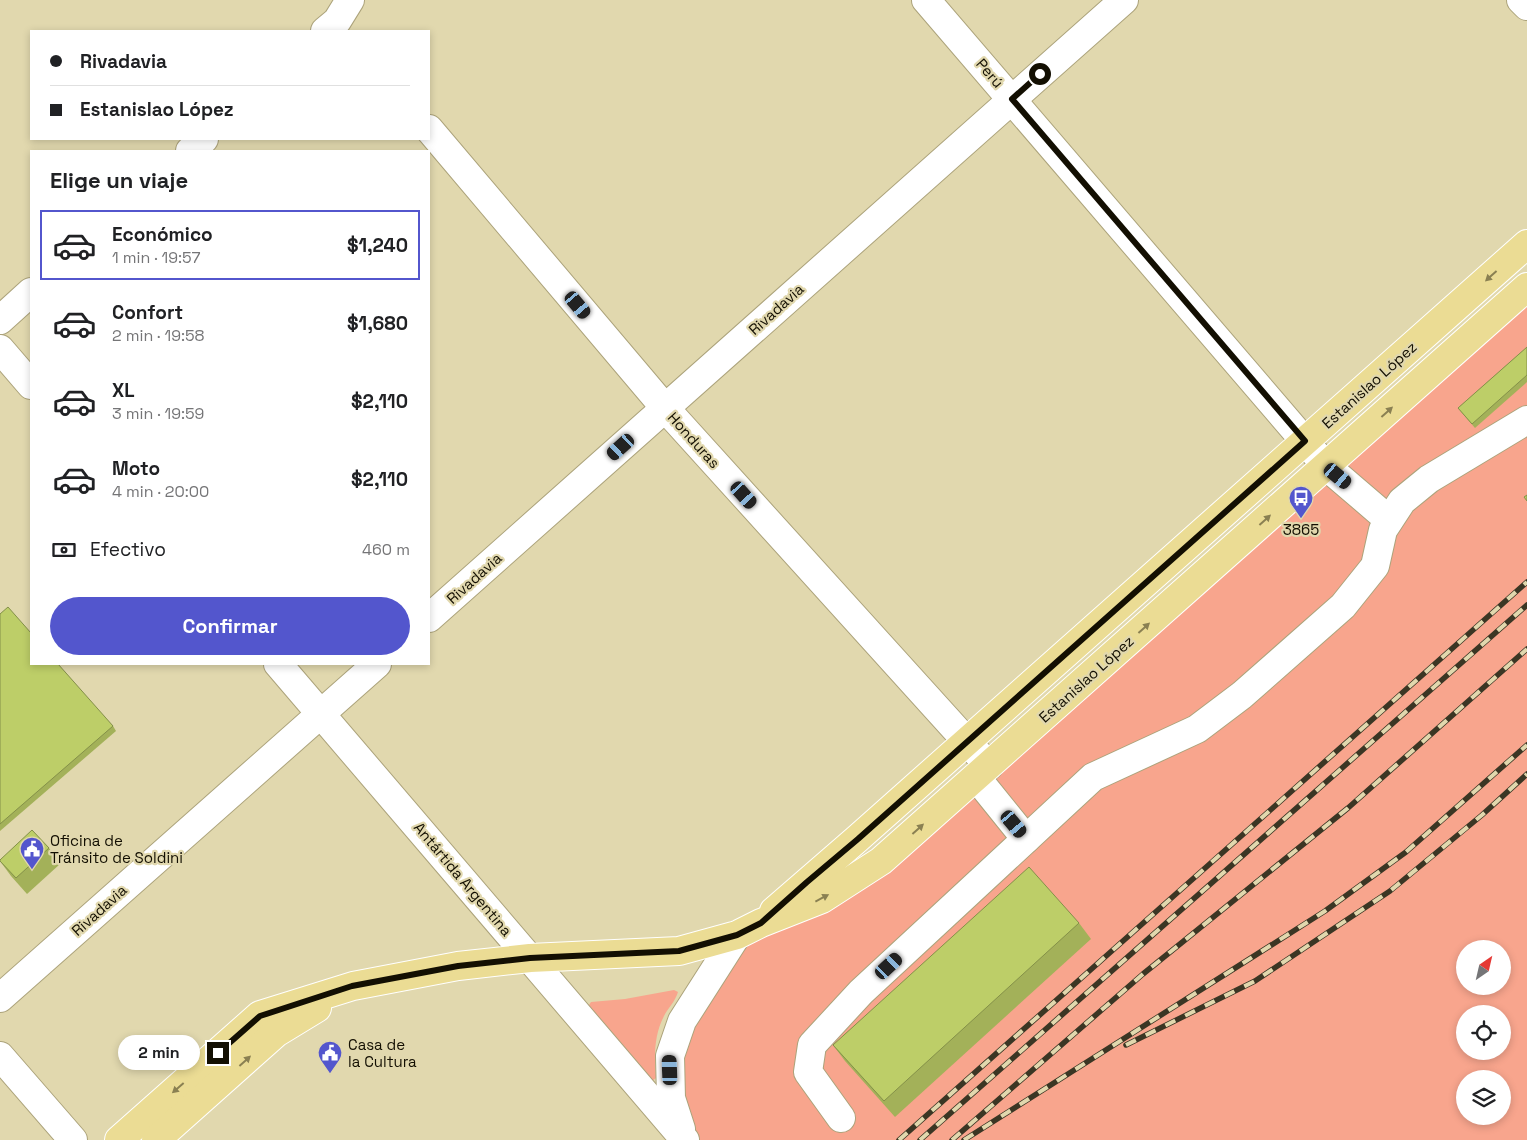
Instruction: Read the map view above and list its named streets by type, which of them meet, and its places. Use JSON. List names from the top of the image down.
{
  "streets": {
    "main road": ["Estanislao López"],
    "street": [
      "Perú",
      "Rivadavia",
      "Honduras",
      "Antártida Argentina"
    ]
  },
  "crossings": [
    ["Perú", "Rivadavia"],
    ["Perú", "Estanislao López"],
    ["Rivadavia", "Honduras"],
    ["Rivadavia", "Antártida Argentina"],
    ["Estanislao López", "Honduras"],
    ["Estanislao López", "Antártida Argentina"]
  ],
  "places": {
    "bus stop": ["3865"],
    "public building": ["Oficina de Tránsito de Soldini", "Casa de la Cultura"]
  },
  "north": "top right",
  "page": {
    "banner": ["Rivadavia", "Estanislao López"],
    "heading": "Elige un viaje",
    "list": [
      {
        "name": "Económico",
        "note": "1 min · 19:57",
        "value": "$1,240"
      },
      {
        "name": "Confort",
        "note": "2 min · 19:58",
        "value": "$1,680"
      },
      {
        "name": "XL",
        "note": "3 min · 19:59",
        "value": "$2,110"
      },
      {
        "name": "Moto",
        "note": "4 min · 20:00",
        "value": "$2,110"
      }
    ],
    "pay": ["Efectivo", "460 m"],
    "buttons": "Confirmar",
    "bubble": "2 min"
  }
}
